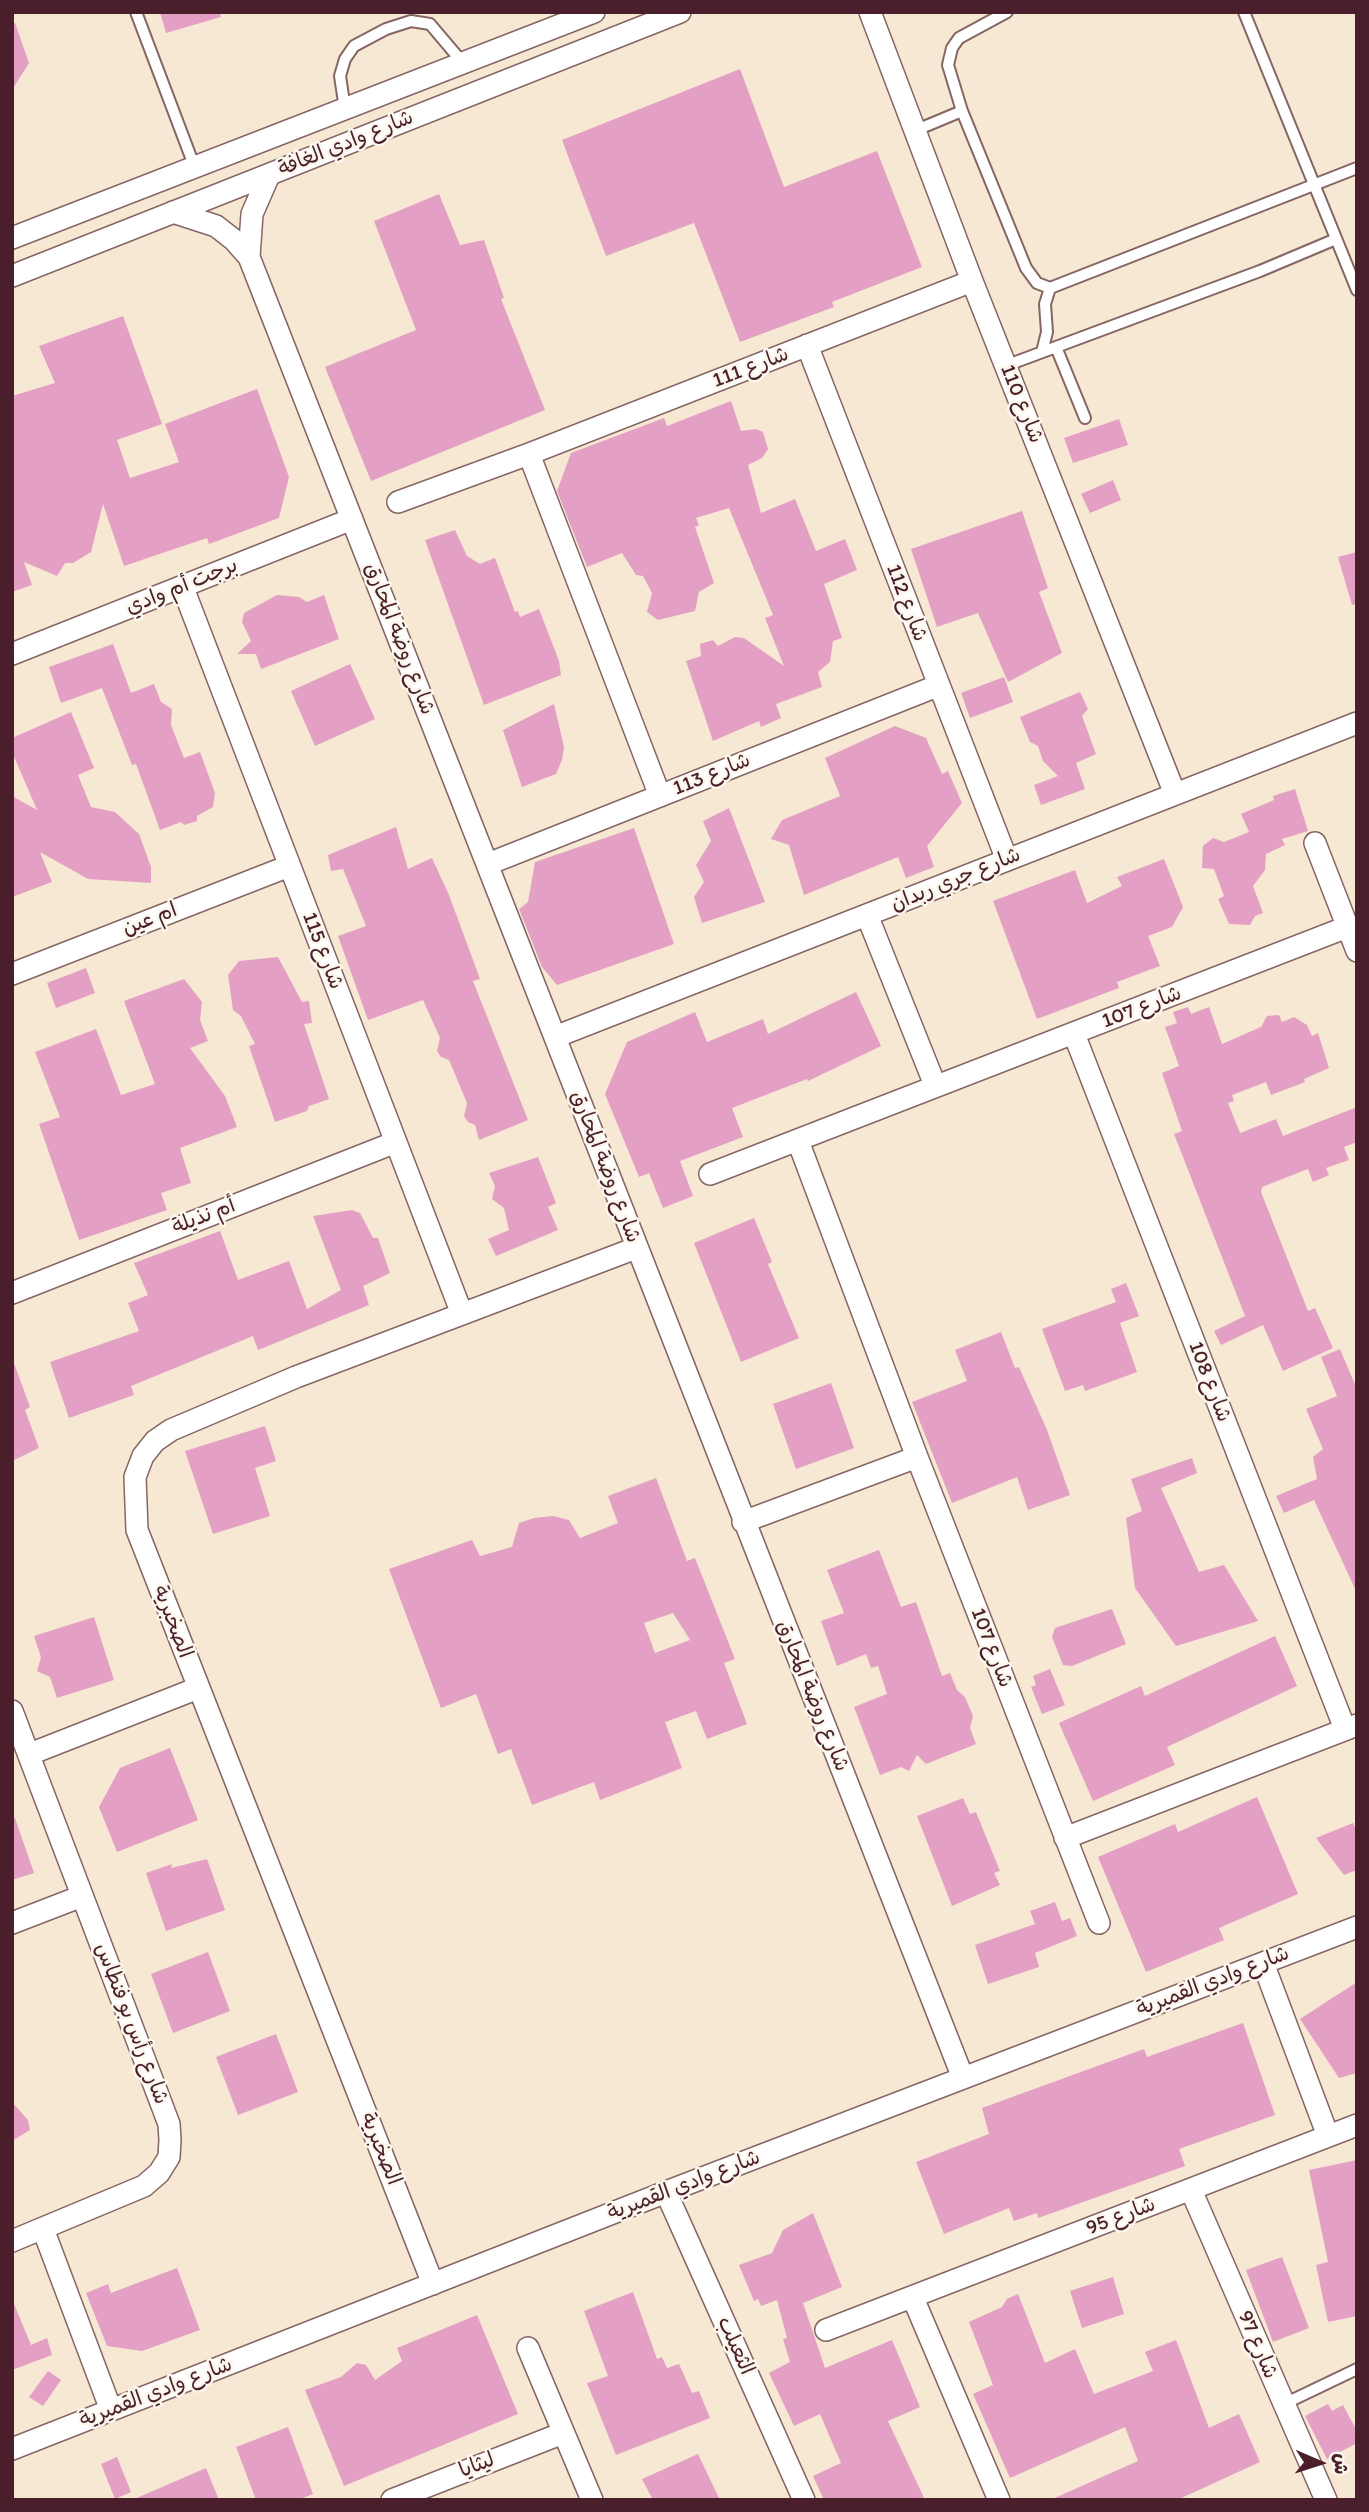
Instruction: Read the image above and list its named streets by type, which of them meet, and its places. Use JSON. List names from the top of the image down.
{
  "streets": {
    "street": [
      "شارع وادي الغافة",
      "شارع 111",
      "شارع 110",
      "برجت أم وادي",
      "شارع 112",
      "شارع روضة المحارق",
      "شارع 113",
      "شارع جري ربدان",
      "ام عين",
      "شارع 115",
      "شارع 107",
      "أم نذيلة",
      "شارع 108",
      "الصخبرية",
      "شارع وادي القميرية",
      "شارع رأس بو فنطاس",
      "شارع 95",
      "شارع 97",
      "الثعيلب",
      "ليثايا"
    ]
  },
  "crossings": [
    ["شارع وادي الغافة", "شارع روضة المحارق"],
    ["شارع 111", "شارع 110"],
    ["شارع 111", "شارع 112"],
    ["شارع 110", "شارع جري ربدان"],
    ["برجت أم وادي", "شارع روضة المحارق"],
    ["برجت أم وادي", "شارع 115"],
    ["شارع 112", "شارع 113"],
    ["شارع 112", "شارع جري ربدان"],
    ["شارع روضة المحارق", "شارع 113"],
    ["شارع روضة المحارق", "شارع جري ربدان"],
    ["شارع روضة المحارق", "الصخبرية"],
    ["شارع روضة المحارق", "شارع وادي القميرية"],
    ["ام عين", "شارع 115"],
    ["شارع 115", "أم نذيلة"],
    ["شارع 115", "الصخبرية"],
    ["شارع 107", "شارع 108"],
    ["الصخبرية", "شارع وادي القميرية"],
    ["شارع وادي القميرية", "الثعيلب"],
    ["شارع 95", "شارع 97"]
  ],
  "north": "right"
}
